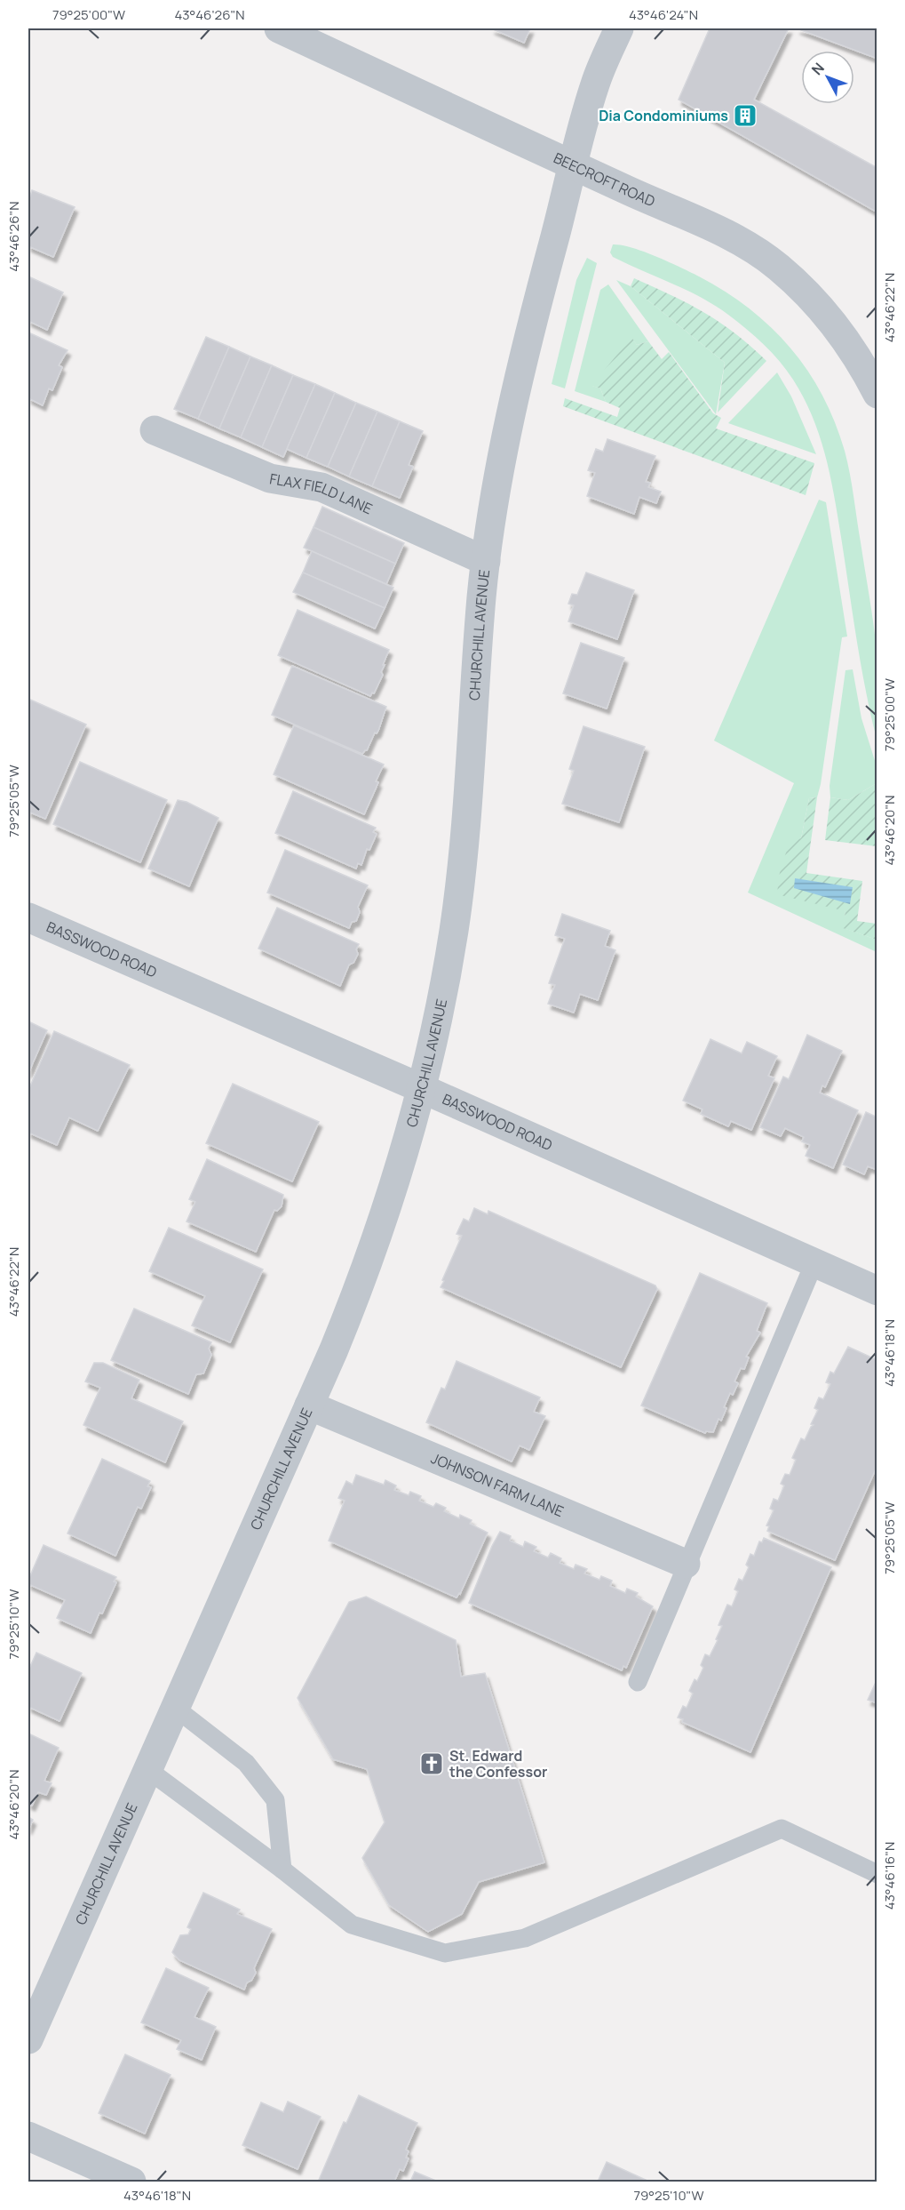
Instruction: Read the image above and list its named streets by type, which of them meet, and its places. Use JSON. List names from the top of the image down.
{
  "streets": {
    "street": [
      "BEECROFT ROAD",
      "FLAX FIELD LANE",
      "CHURCHILL AVENUE",
      "BASSWOOD ROAD",
      "JOHNSON FARM LANE"
    ]
  },
  "crossings": [
    ["BEECROFT ROAD", "CHURCHILL AVENUE"],
    ["FLAX FIELD LANE", "CHURCHILL AVENUE"],
    ["CHURCHILL AVENUE", "BASSWOOD ROAD"],
    ["CHURCHILL AVENUE", "JOHNSON FARM LANE"]
  ],
  "places": {
    "building": ["Dia Condominiums"],
    "church": ["St. Edward the Confessor"]
  },
  "north": "top left",
  "coordinates": [
    "79°25'00\"W",
    "43°46'26\"N",
    "43°46'24\"N",
    "43°46'22\"N",
    "79°25'05\"W",
    "43°46'20\"N",
    "43°46'18\"N",
    "79°25'10\"W",
    "43°46'16\"N"
  ]
}
